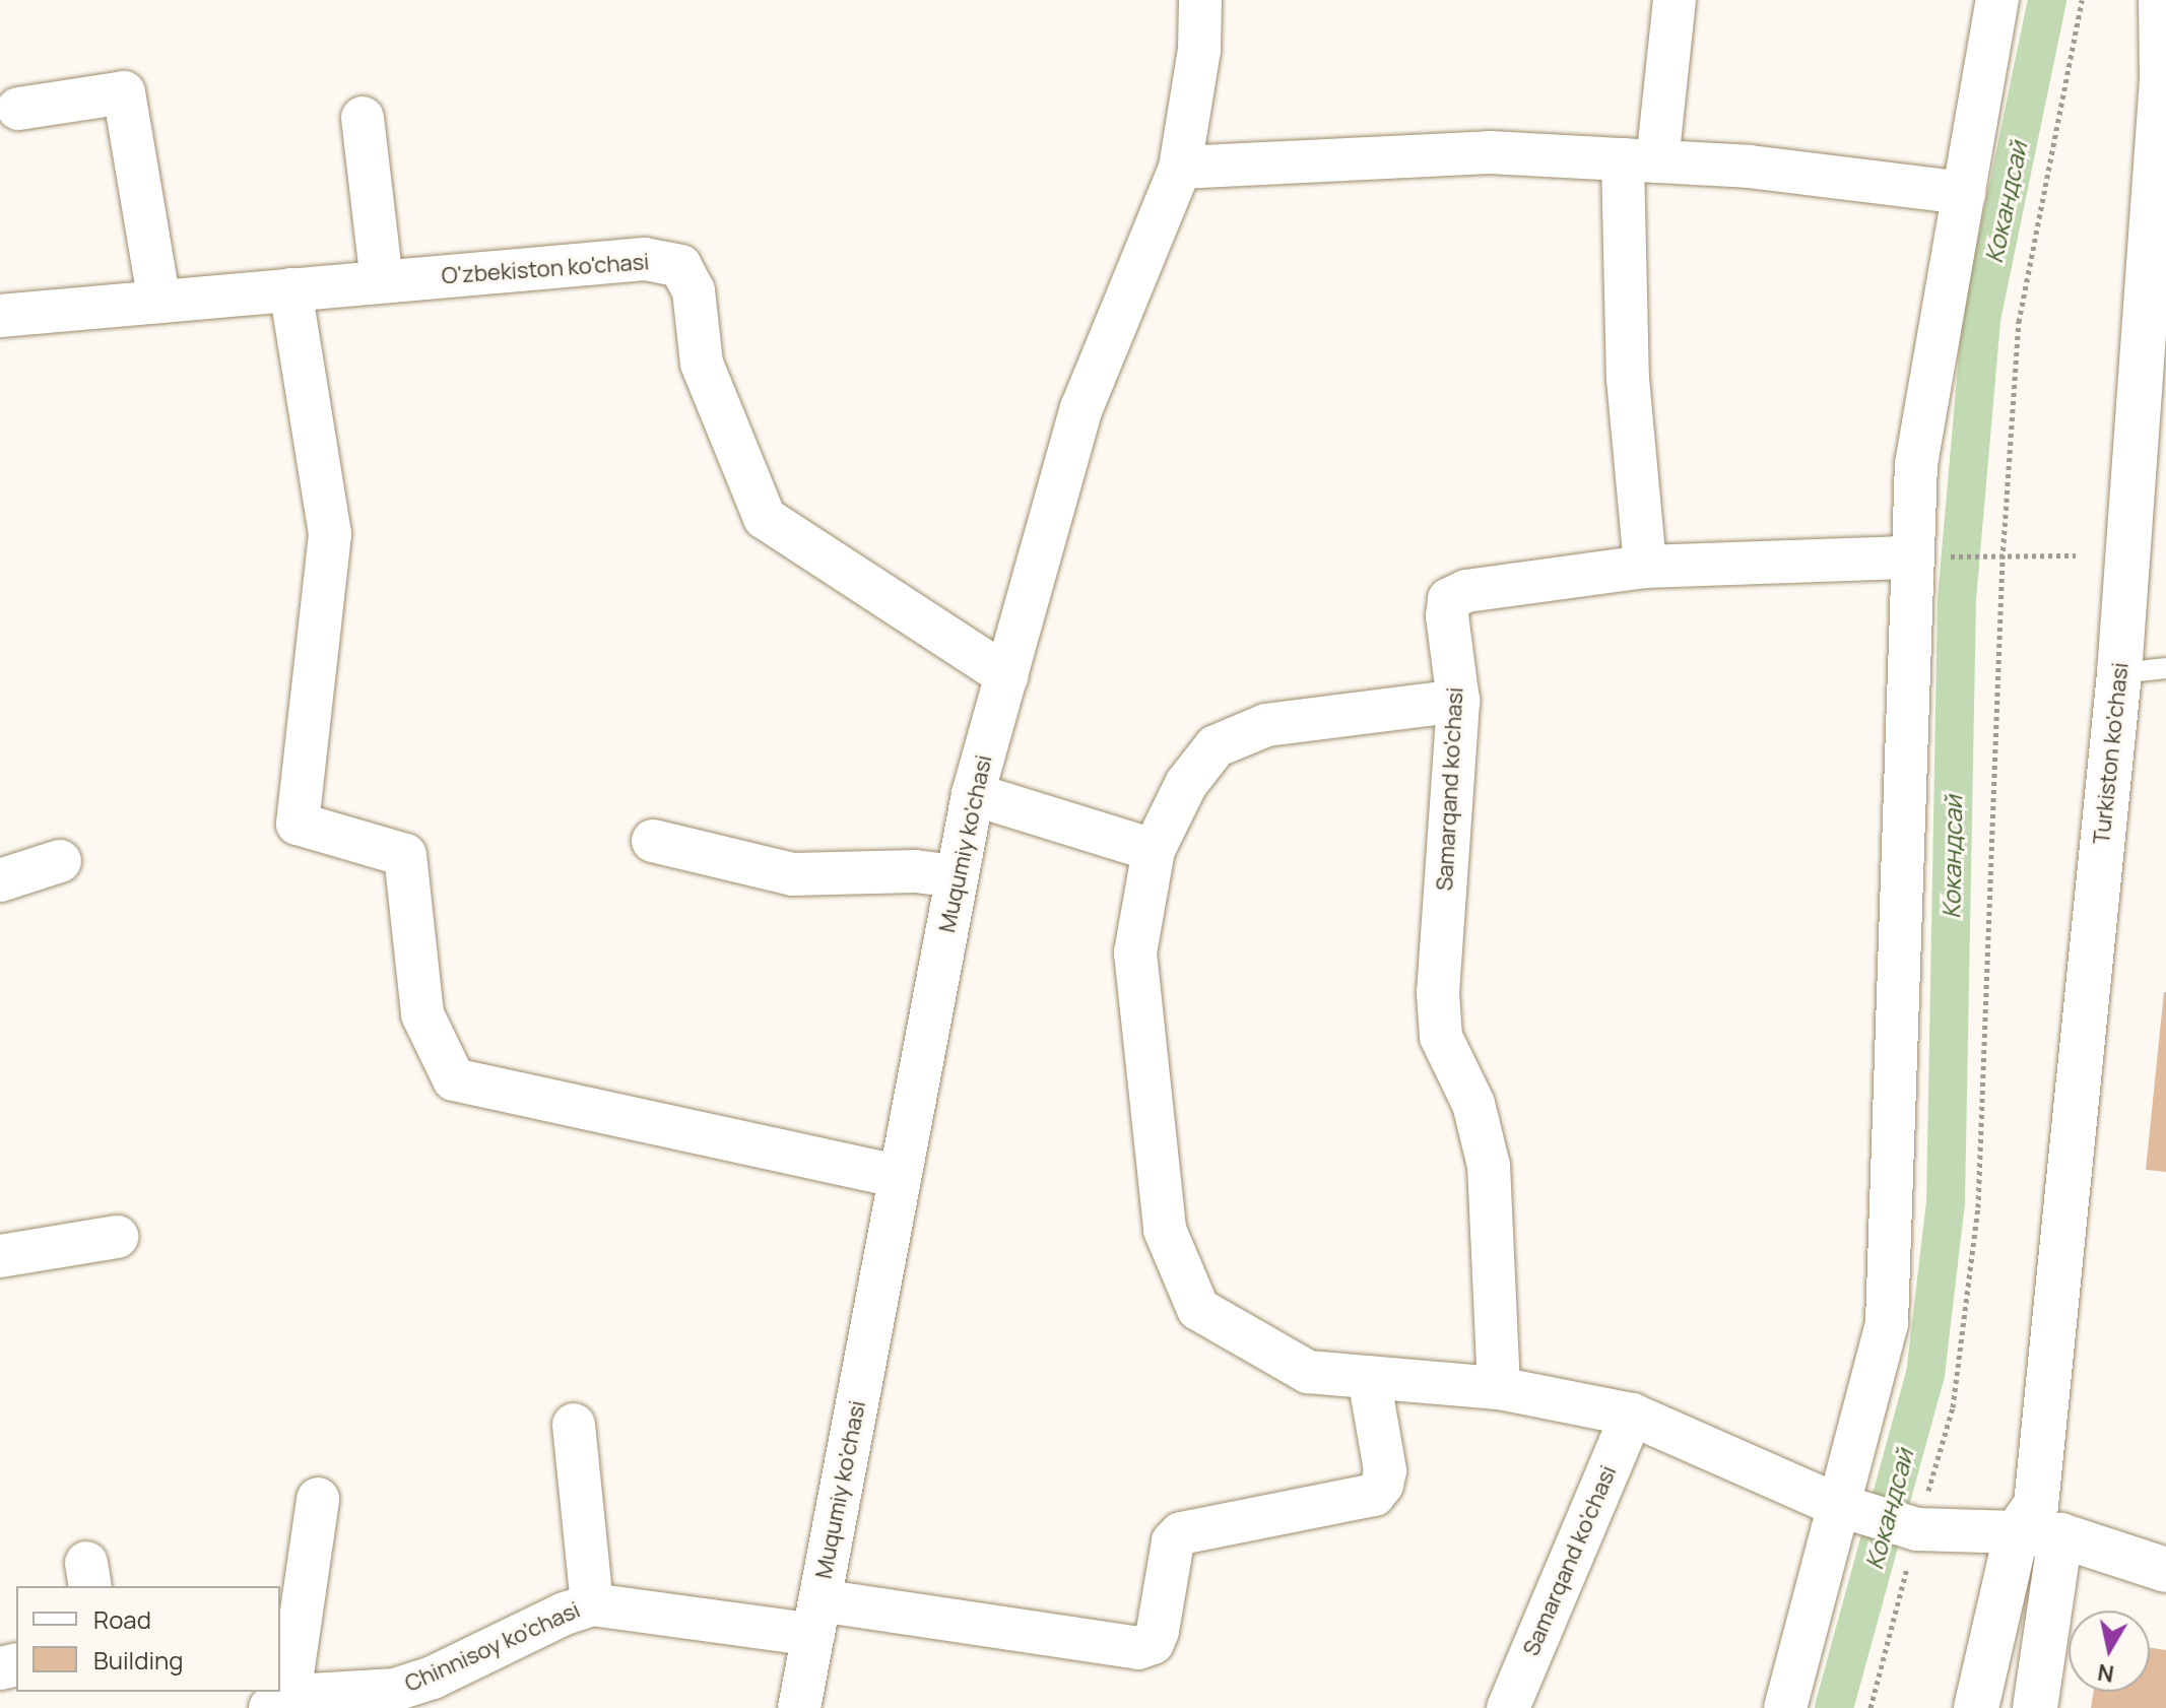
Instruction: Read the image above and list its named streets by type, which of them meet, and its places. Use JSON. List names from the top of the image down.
{
  "streets": {
    "main road": ["Turkiston ko'chasi"],
    "street": [
      "O'zbekiston ko'chasi",
      "Samarqand ko'chasi",
      "Muqumiy ko'chasi",
      "Chinnisoy ko'chasi"
    ]
  },
  "crossings": [
    ["O'zbekiston ko'chasi", "Muqumiy ko'chasi"],
    ["Muqumiy ko'chasi", "Chinnisoy ko'chasi"]
  ],
  "water": ["Кокандсай"],
  "legend": ["Road", "Building"],
  "north": "bottom"
}
